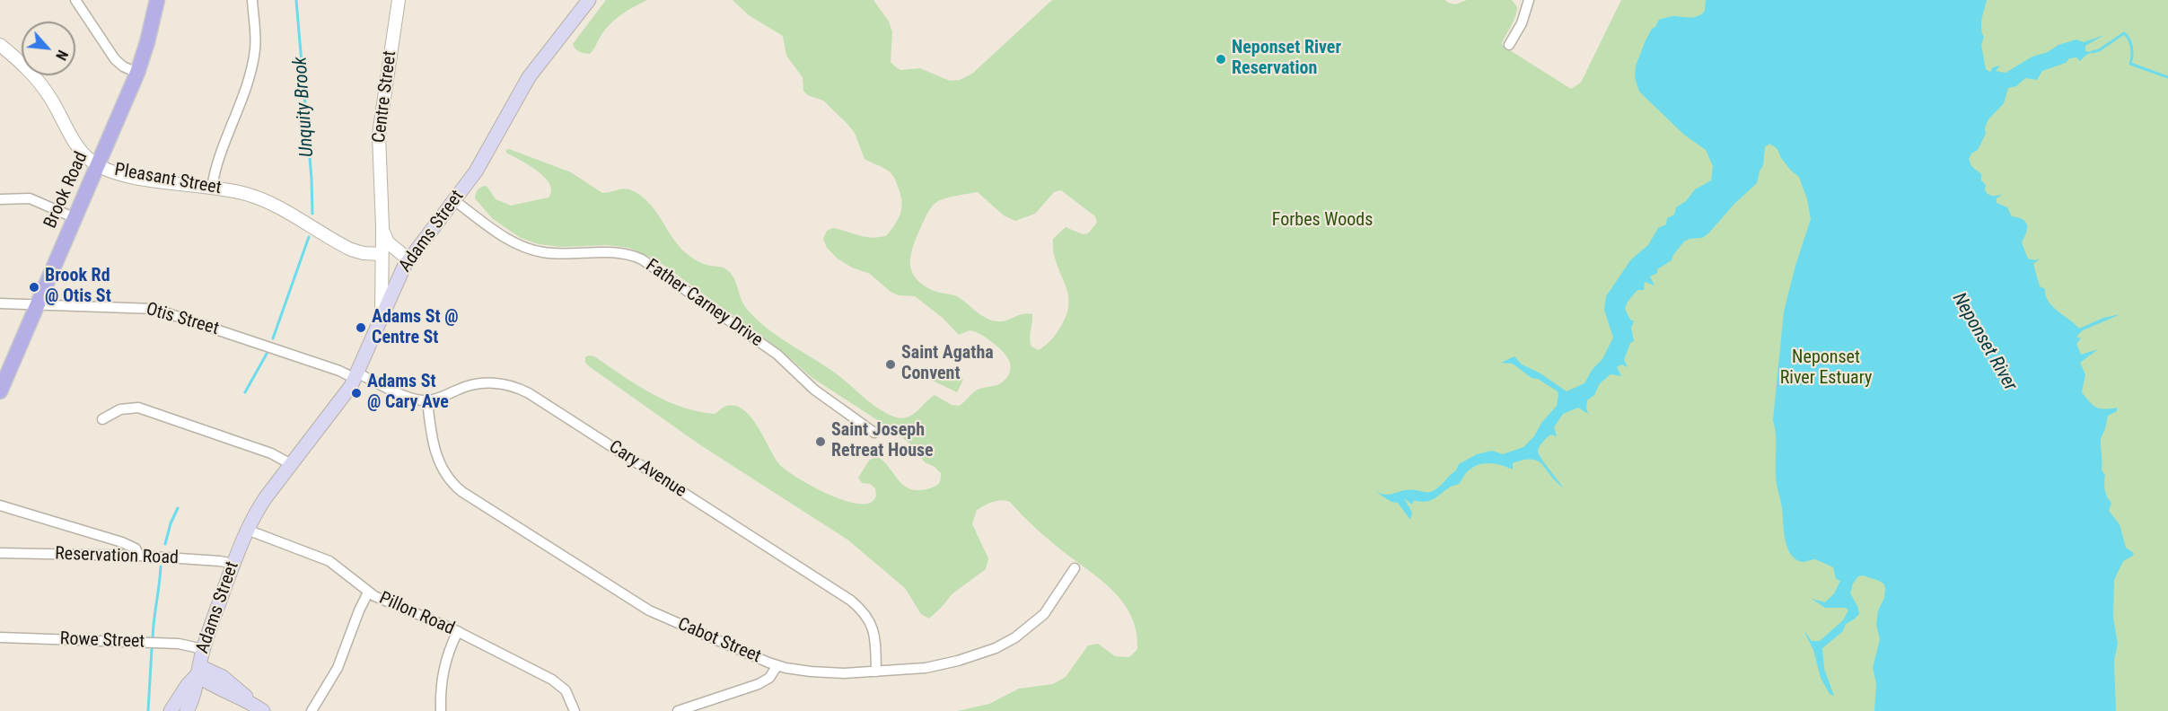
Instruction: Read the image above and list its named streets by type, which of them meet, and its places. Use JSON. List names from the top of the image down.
{
  "streets": {
    "main road": ["Brook Road", "Adams Street"],
    "street": [
      "Centre Street",
      "Pleasant Street",
      "Father Carney Drive",
      "Otis Street",
      "Cary Avenue",
      "Reservation Road",
      "Pillon Road",
      "Rowe Street",
      "Cabot Street"
    ]
  },
  "crossings": [
    ["Centre Street", "Pleasant Street"],
    ["Centre Street", "Adams Street"],
    ["Pleasant Street", "Brook Road"],
    ["Brook Road", "Otis Street"],
    ["Adams Street", "Father Carney Drive"],
    ["Adams Street", "Otis Street"],
    ["Adams Street", "Reservation Road"],
    ["Adams Street", "Pillon Road"],
    ["Adams Street", "Rowe Street"],
    ["Cary Avenue", "Cabot Street"]
  ],
  "water": ["Unquity Brook", "Neponset River"],
  "parks": ["Forbes Woods", "Neponset River Estuary"],
  "places": [
    "Neponset River Reservation",
    "Brook Rd @ Otis St",
    "Adams St @ Centre St",
    "Saint Agatha Convent",
    "Adams St @ Cary Ave",
    "Saint Joseph Retreat House"
  ],
  "north": "bottom right"
}
